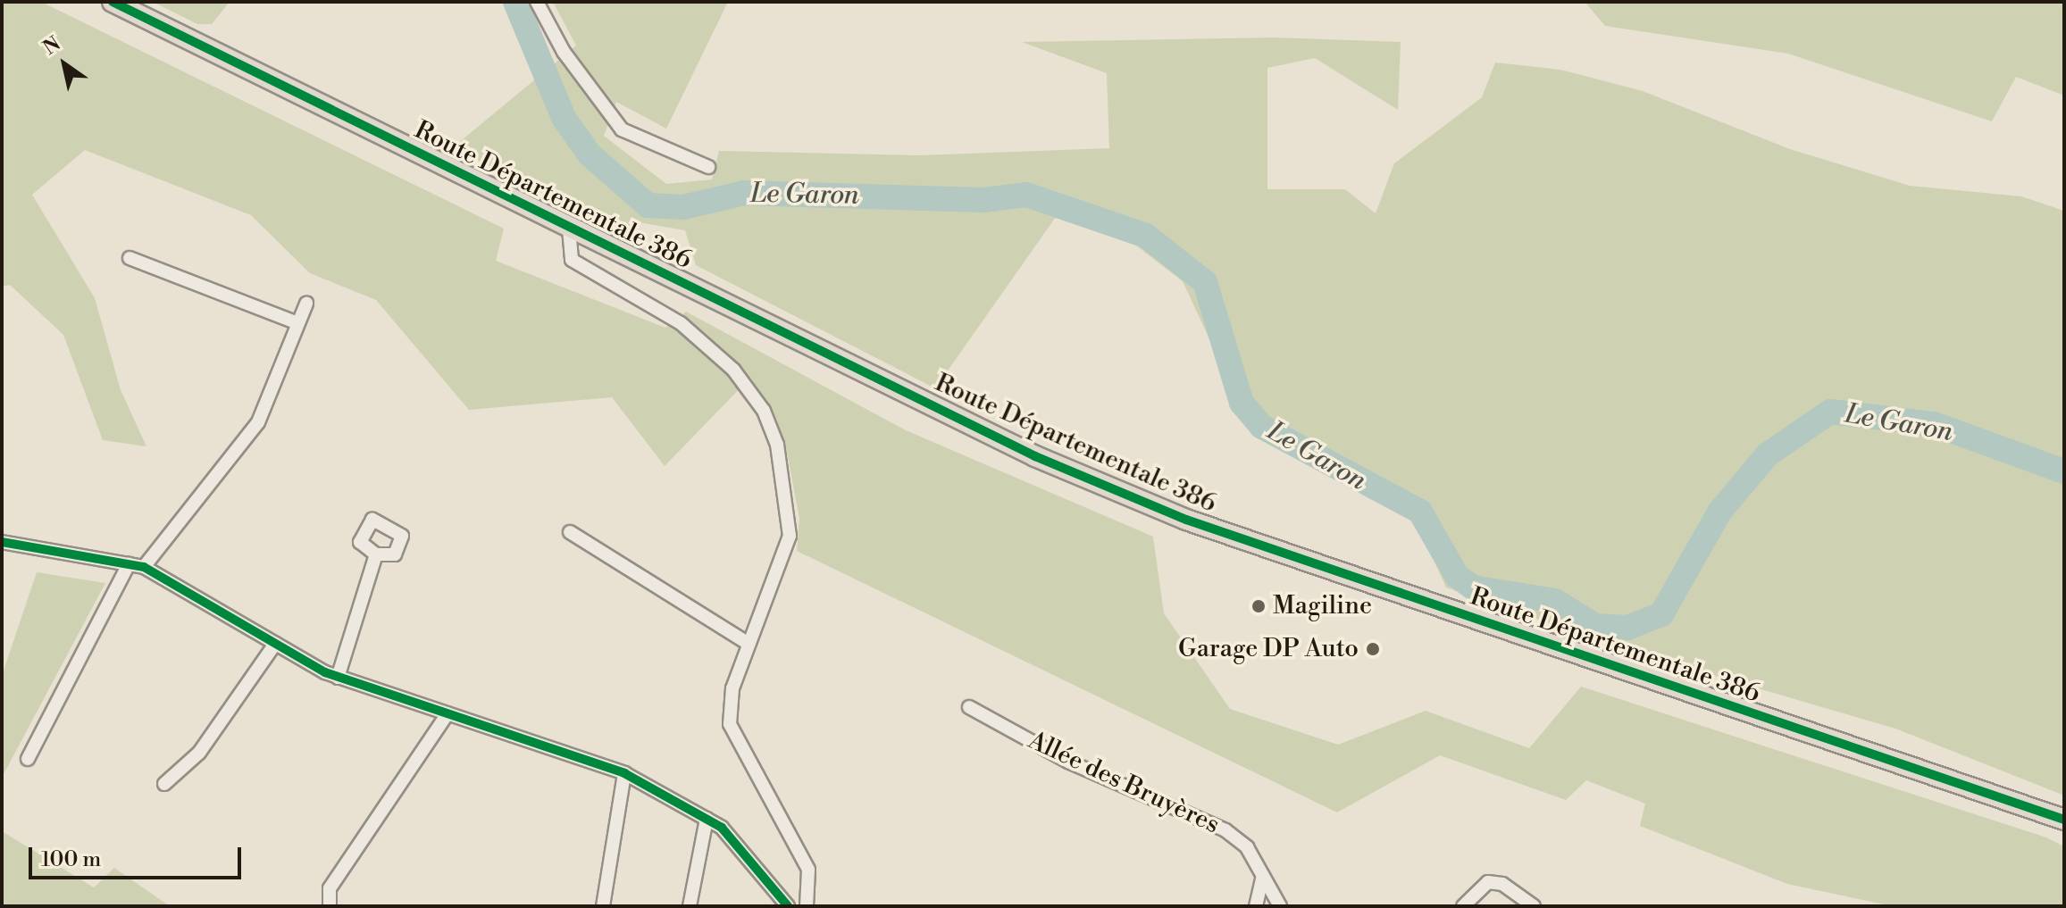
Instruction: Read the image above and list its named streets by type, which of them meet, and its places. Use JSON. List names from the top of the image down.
{
  "streets": {
    "main road": ["Route Départementale 386"],
    "street": ["Allée des Bruyères"]
  },
  "water": ["Le Garon"],
  "places": ["Magiline", "Garage DP Auto"],
  "scale_bar": "100 m",
  "north": "top left"
}
